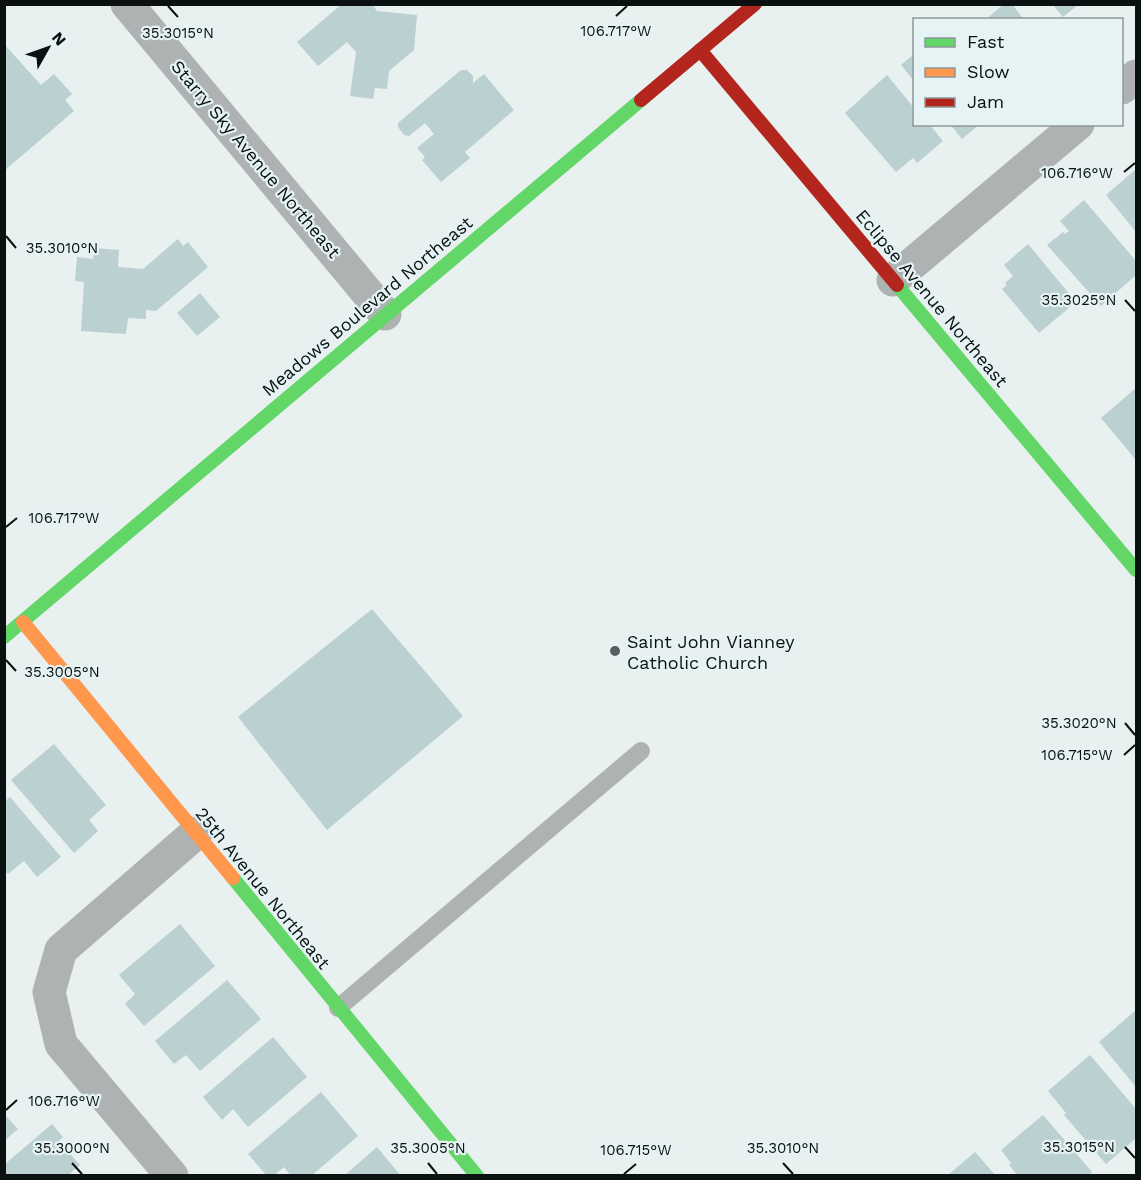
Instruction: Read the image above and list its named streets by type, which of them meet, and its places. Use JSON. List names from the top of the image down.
{
  "streets": {
    "street": [
      "Starry Sky Avenue Northeast",
      "Eclipse Avenue Northeast",
      "Meadows Boulevard Northeast",
      "25th Avenue Northeast"
    ]
  },
  "crossings": [
    ["Starry Sky Avenue Northeast", "Meadows Boulevard Northeast"],
    ["Eclipse Avenue Northeast", "Meadows Boulevard Northeast"],
    ["Meadows Boulevard Northeast", "25th Avenue Northeast"]
  ],
  "places": ["Saint John Vianney Catholic Church"],
  "legend": ["Fast", "Slow", "Jam"],
  "north": "top right",
  "coordinates": [
    "106.717°W",
    "35.3015°N",
    "106.716°W",
    "35.3010°N",
    "35.3025°N",
    "35.3005°N",
    "35.3020°N",
    "106.715°W",
    "35.3000°N"
  ]
}
